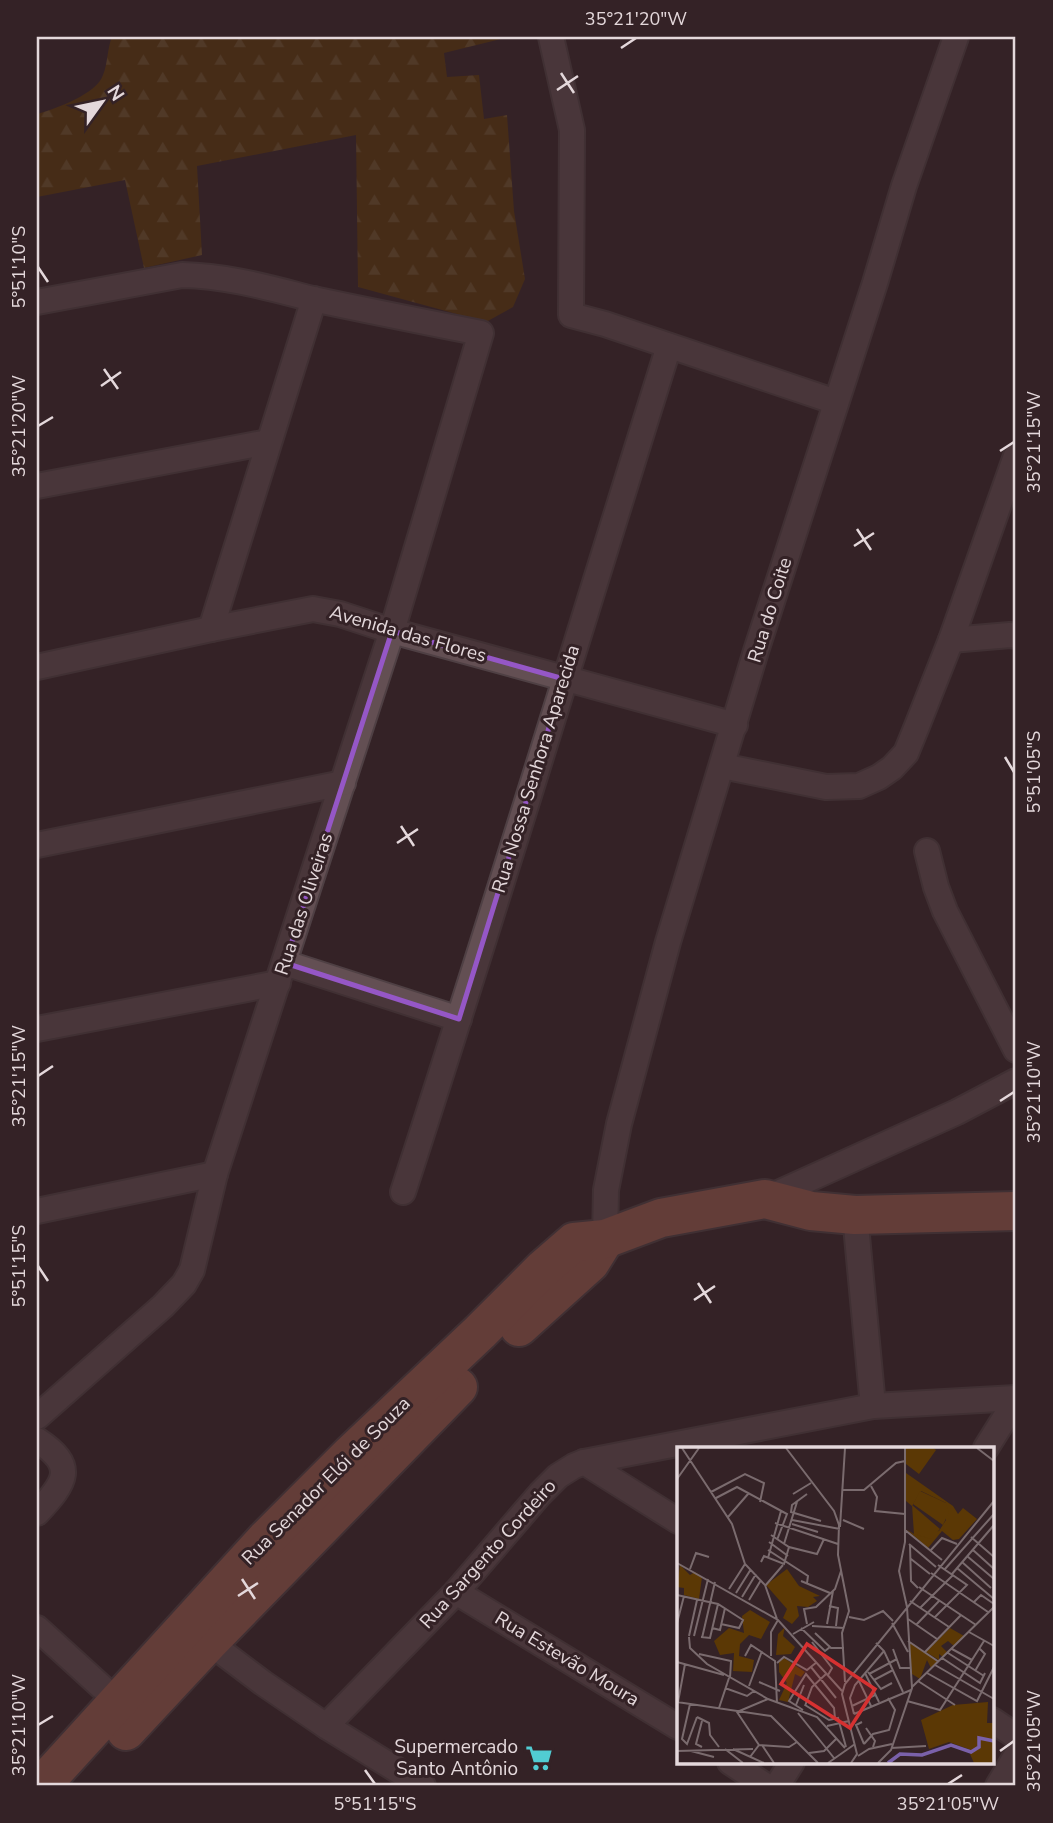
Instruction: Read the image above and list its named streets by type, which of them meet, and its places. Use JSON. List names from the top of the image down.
{
  "streets": {
    "main road": ["Rua Senador Elói de Souza"],
    "street": [
      "Rua do Coite",
      "Avenida das Flores",
      "Rua Nossa Senhora Aparecida",
      "Rua das Oliveiras",
      "Rua Sargento Cordeiro",
      "Rua Estevão Moura"
    ]
  },
  "crossings": [
    ["Rua do Coite", "Avenida das Flores"],
    ["Rua do Coite", "Rua Senador Elói de Souza"],
    ["Avenida das Flores", "Rua Nossa Senhora Aparecida"],
    ["Avenida das Flores", "Rua das Oliveiras"],
    ["Rua Sargento Cordeiro", "Rua Estevão Moura"]
  ],
  "places": {
    "supermarket": ["Supermercado Santo Antônio"]
  },
  "north": "top right",
  "coordinates": [
    "35°21'20\"W",
    "5°51'10\"S",
    "35°21'15\"W",
    "5°51'05\"S",
    "35°21'10\"W",
    "5°51'15\"S",
    "35°21'05\"W"
  ]
}
